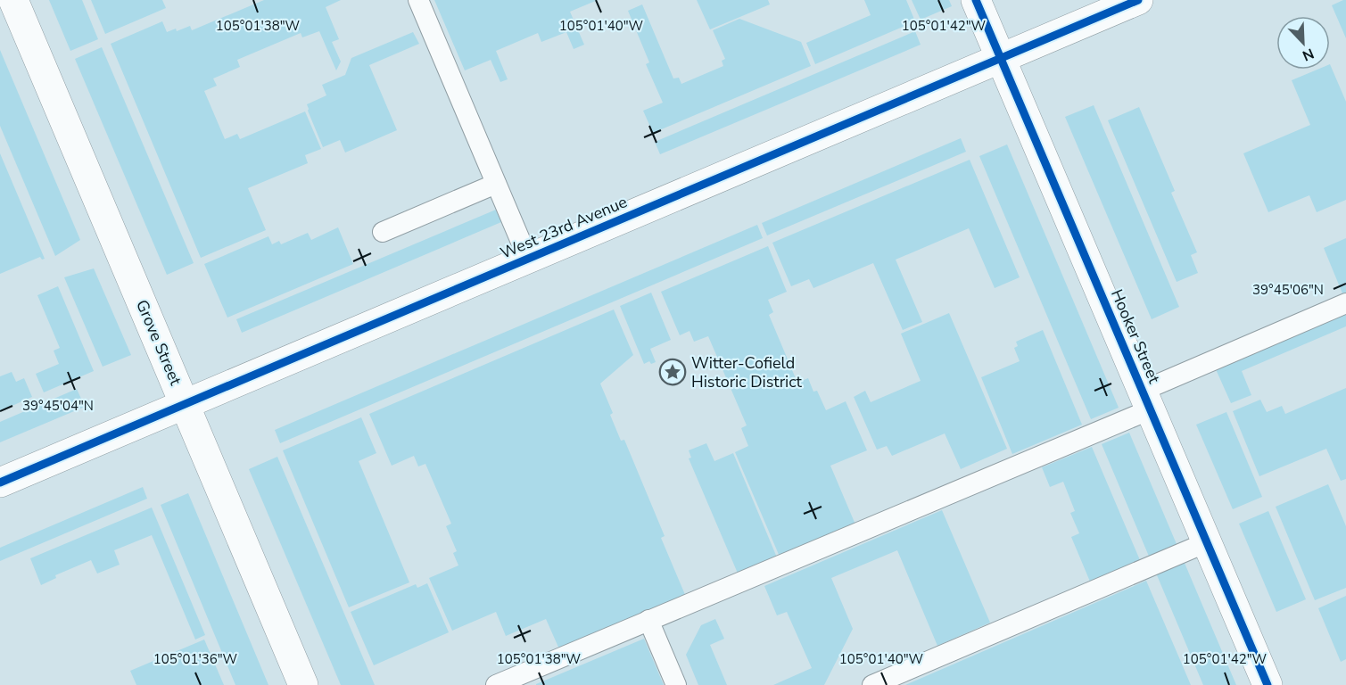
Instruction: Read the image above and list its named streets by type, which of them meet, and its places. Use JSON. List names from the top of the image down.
{
  "streets": {
    "street": ["West 23rd Avenue", "Hooker Street", "Grove Street"]
  },
  "crossings": [
    ["West 23rd Avenue", "Hooker Street"],
    ["West 23rd Avenue", "Grove Street"]
  ],
  "places": {
    "place": ["Witter-Cofield Historic District"]
  },
  "north": "bottom right",
  "coordinates": [
    "105°01'38\"W",
    "105°01'40\"W",
    "105°01'42\"W",
    "39°45'06\"N",
    "39°45'04\"N",
    "105°01'36\"W"
  ]
}
